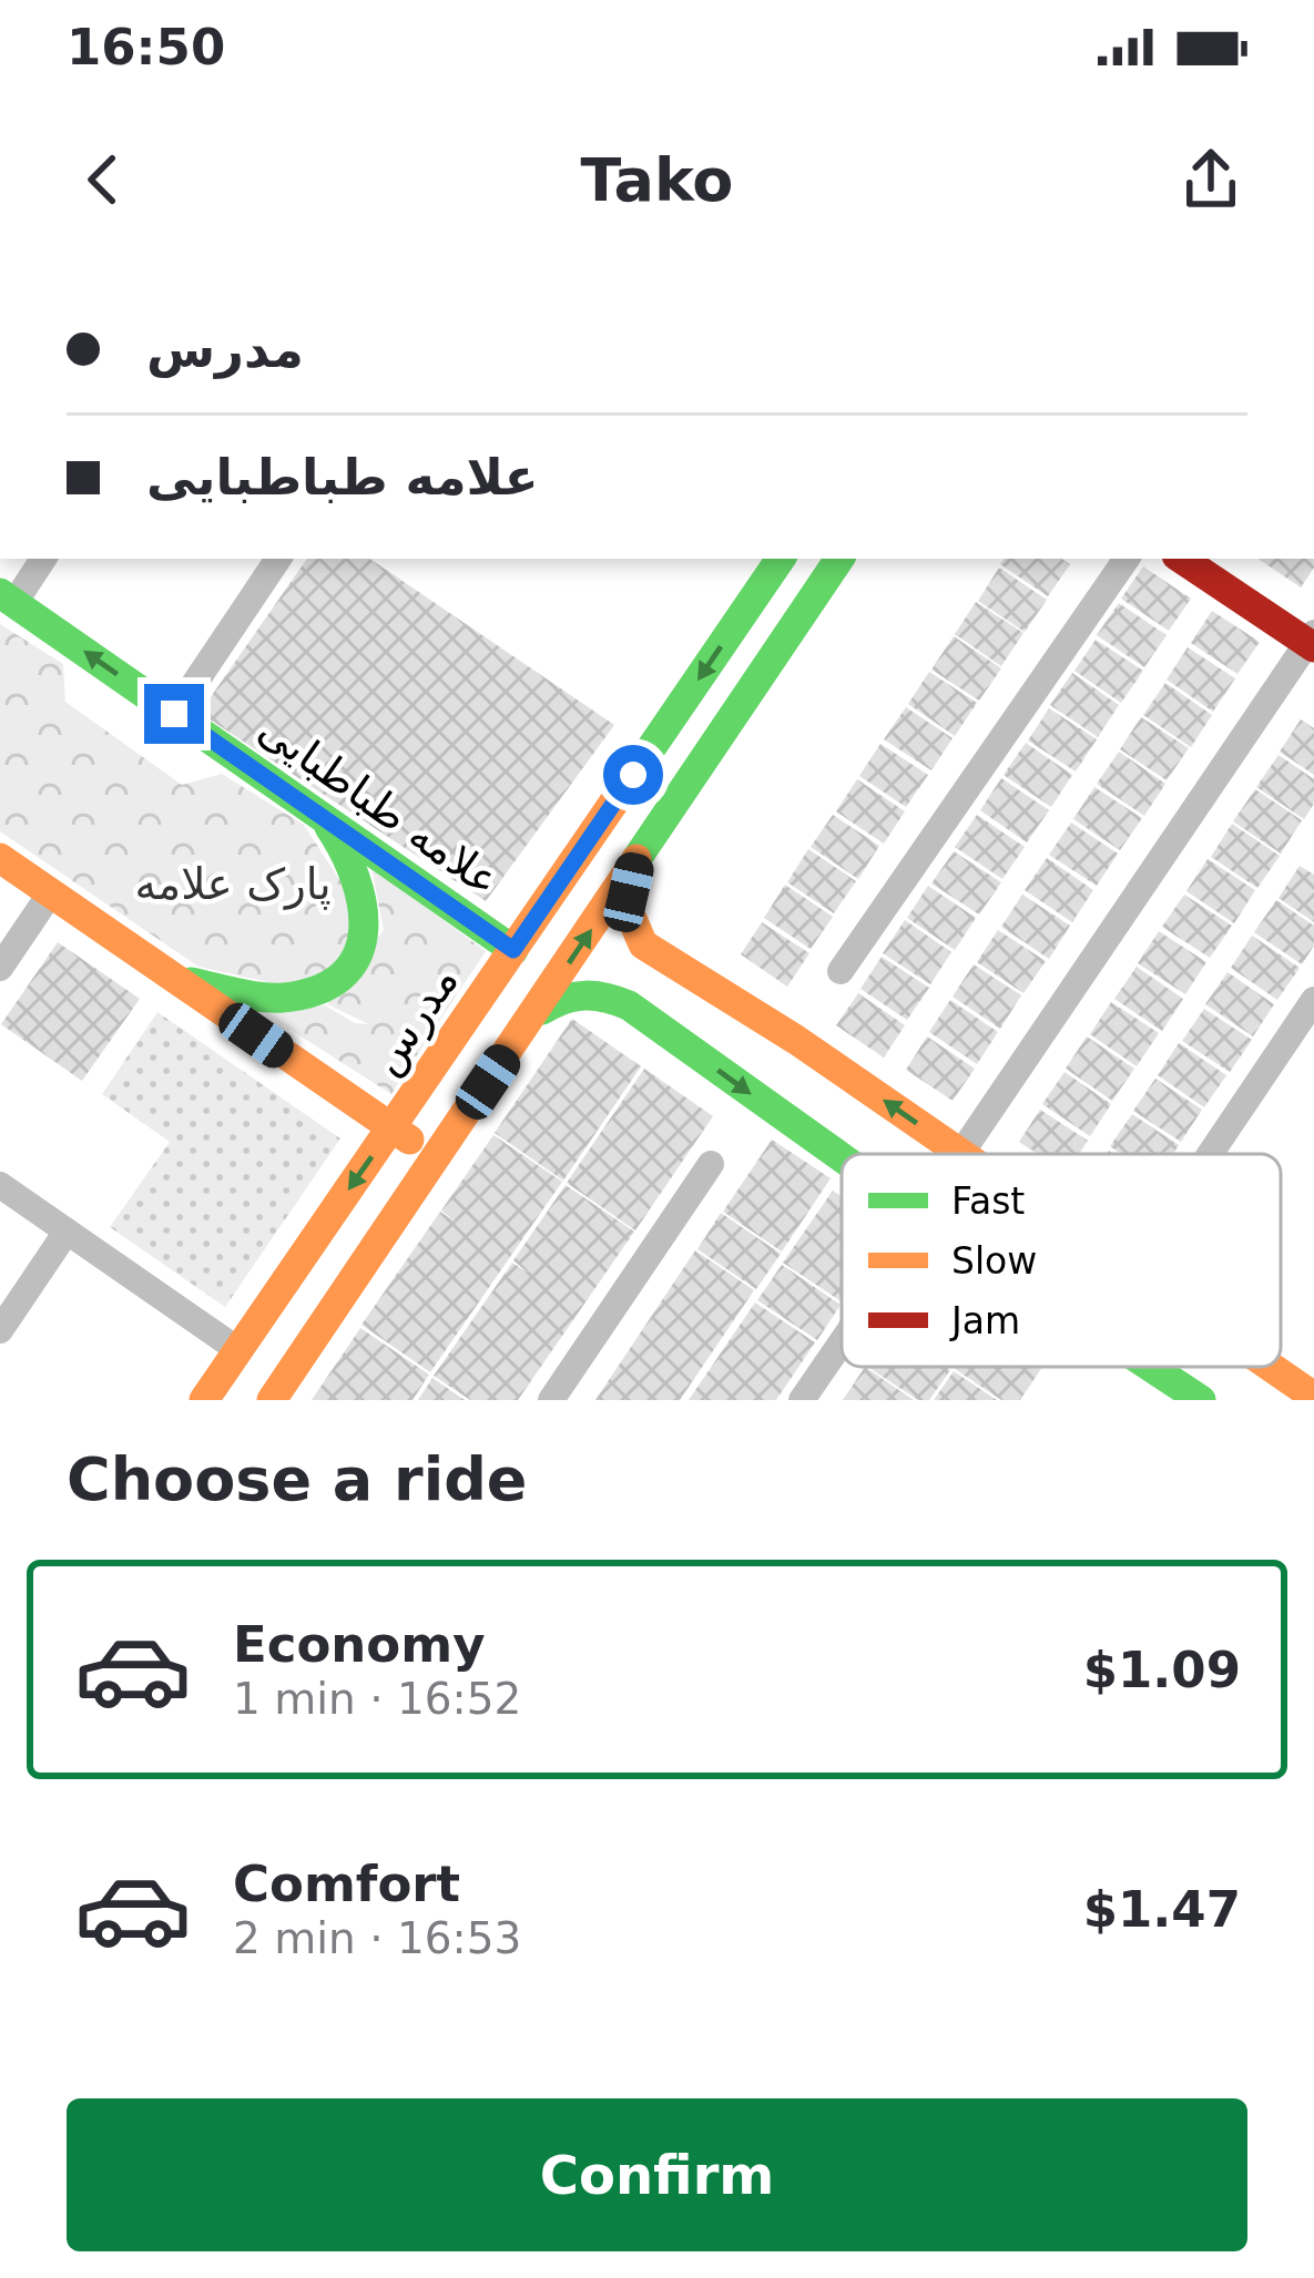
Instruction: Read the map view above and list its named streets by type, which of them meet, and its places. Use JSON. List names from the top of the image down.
{
  "streets": {
    "street": ["علامه طباطبایی", "مدرس"]
  },
  "crossings": [
    ["علامه طباطبایی", "مدرس"]
  ],
  "parks": ["پارک علامه"],
  "legend": ["Fast", "Slow", "Jam"],
  "page": {
    "status": "16:50",
    "header": "Tako",
    "banner": ["مدرس", "علامه طباطبایی"],
    "heading": "Choose a ride",
    "list": [
      {
        "name": "Economy",
        "note": "1 min · 16:52",
        "value": "$1.09"
      },
      {
        "name": "Comfort",
        "note": "2 min · 16:53",
        "value": "$1.47"
      }
    ],
    "buttons": "Confirm"
  }
}
